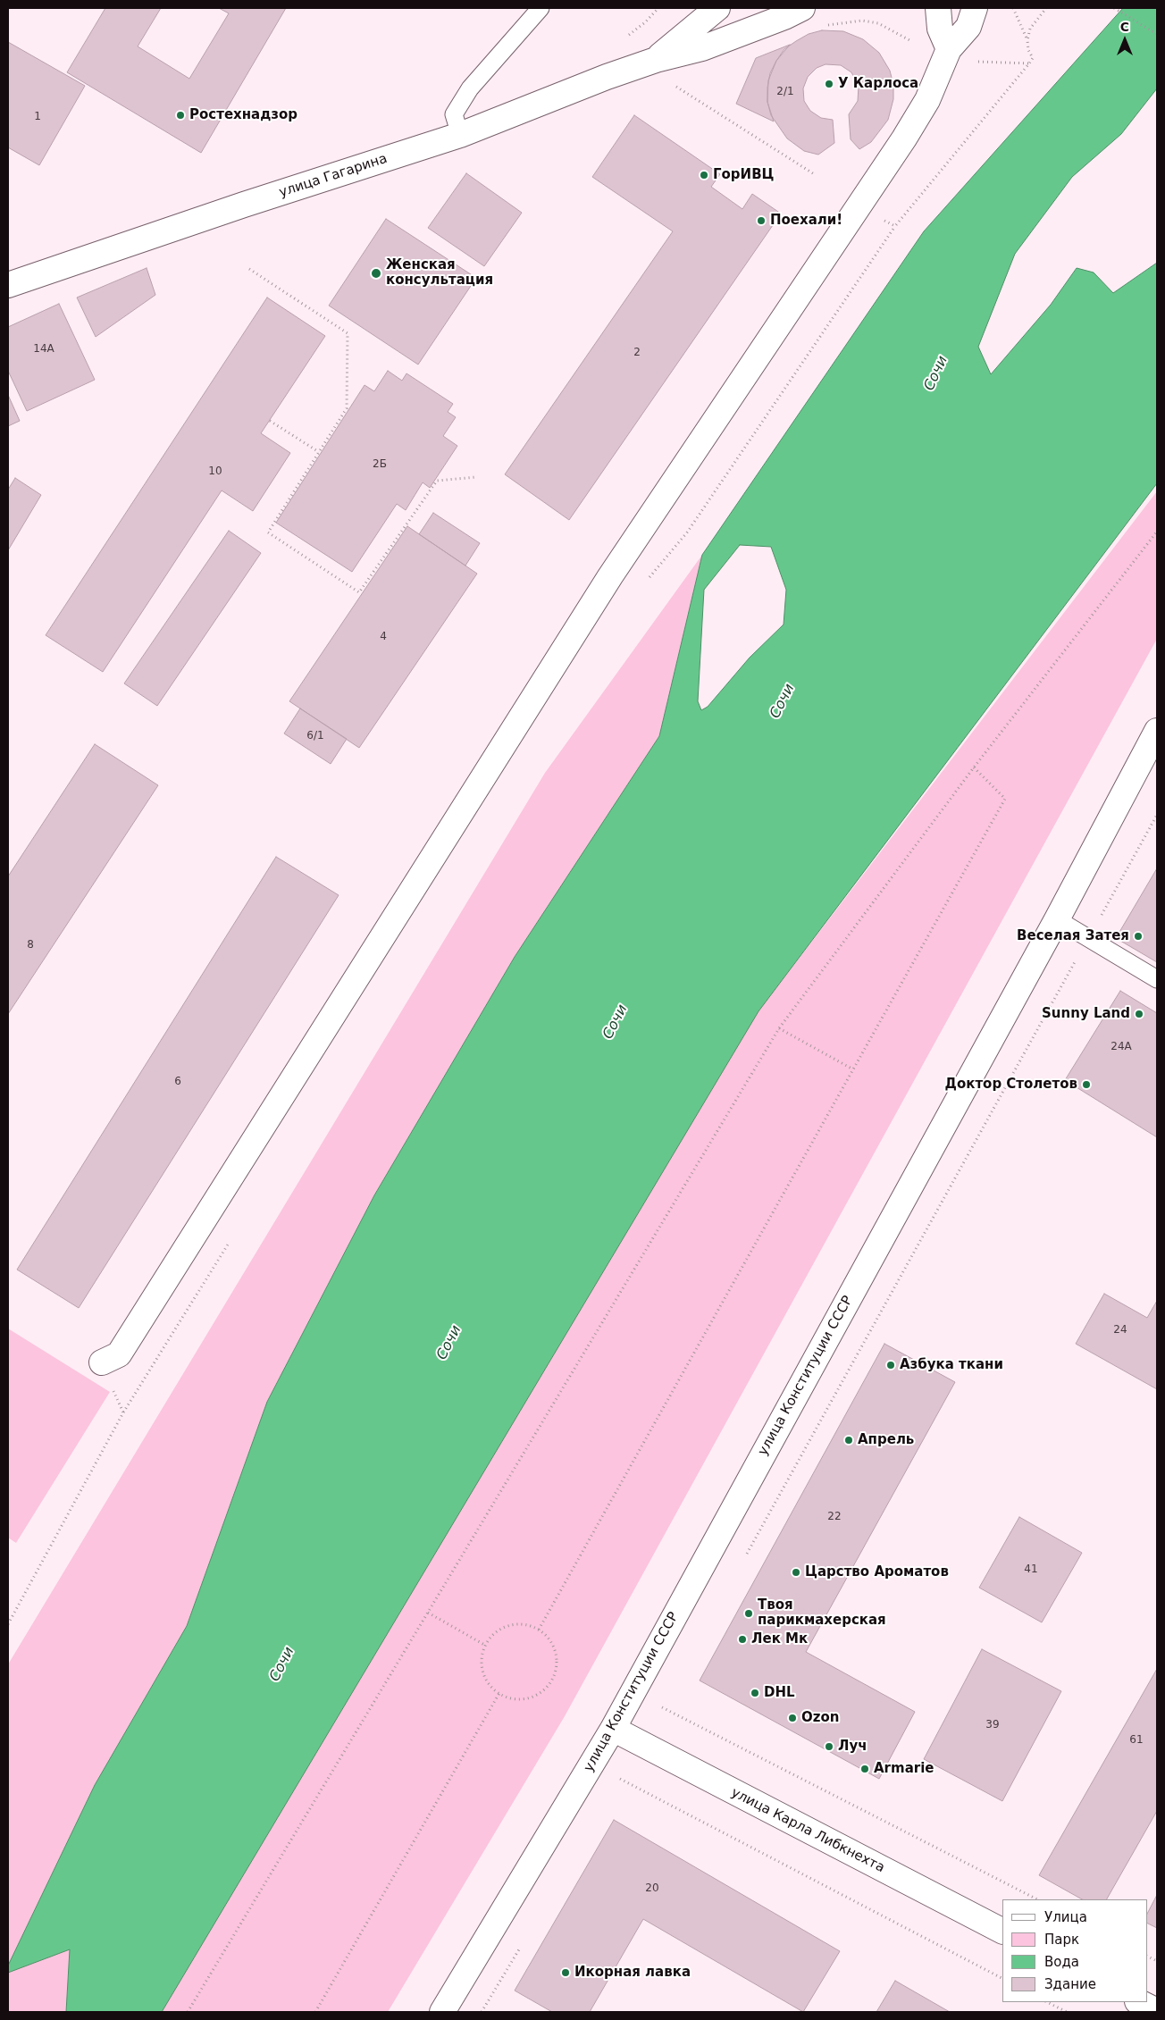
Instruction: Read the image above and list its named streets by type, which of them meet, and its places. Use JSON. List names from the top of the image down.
{
  "streets": {
    "main road": ["улица Гагарина", "улица Конституции СССР", "улица Карла Либкнехта"]
  },
  "crossings": [
    ["улица Конституции СССР", "улица Карла Либкнехта"]
  ],
  "water": ["Сочи"],
  "places": [
    "У Карлоса",
    "Ростехнадзор",
    "ГорИВЦ",
    "Поехали!",
    "Женская консультация",
    "Веселая Затея",
    "Sunny Land",
    "Доктор Столетов",
    "Азбука ткани",
    "Апрель",
    "Царство Ароматов",
    "Твоя парикмахерская",
    "Лек Мк",
    "DHL",
    "Ozon",
    "Луч",
    "Armarie",
    "Икорная лавка"
  ],
  "house_numbers": [
    "2/1",
    "1",
    "14А",
    "2",
    "2Б",
    "10",
    "4",
    "6/1",
    "8",
    "24А",
    "6",
    "24",
    "22",
    "41",
    "39",
    "61",
    "20"
  ],
  "legend": [
    "Улица",
    "Парк",
    "Вода",
    "Здание"
  ],
  "north": "top"
}
